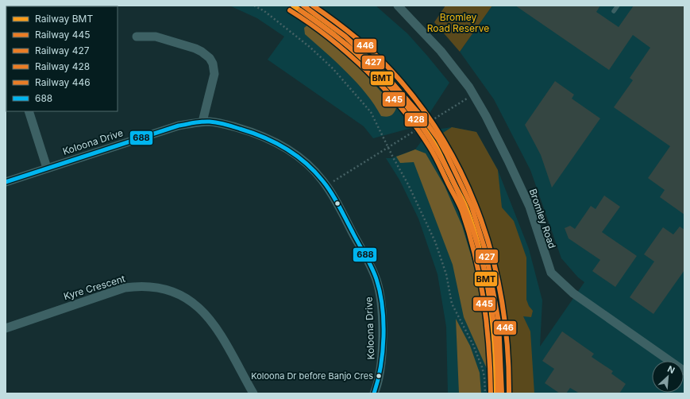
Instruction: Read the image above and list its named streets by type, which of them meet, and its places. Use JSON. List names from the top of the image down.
{
  "streets": {
    "street": ["Koloona Drive", "Bromley Road", "Kyre Crescent"]
  },
  "parks": ["Bromley Road Reserve"],
  "places": ["Koloona Dr before Banjo Cres"],
  "lines": [
    "rail line BMT",
    "rail line 427",
    "rail line 446",
    "rail line 445",
    "rail line 428",
    "transit line 688"
  ],
  "legend": [
    "Railway BMT",
    "Railway 445",
    "Railway 427",
    "Railway 428",
    "Railway 446",
    "688"
  ],
  "north": "top right"
}
